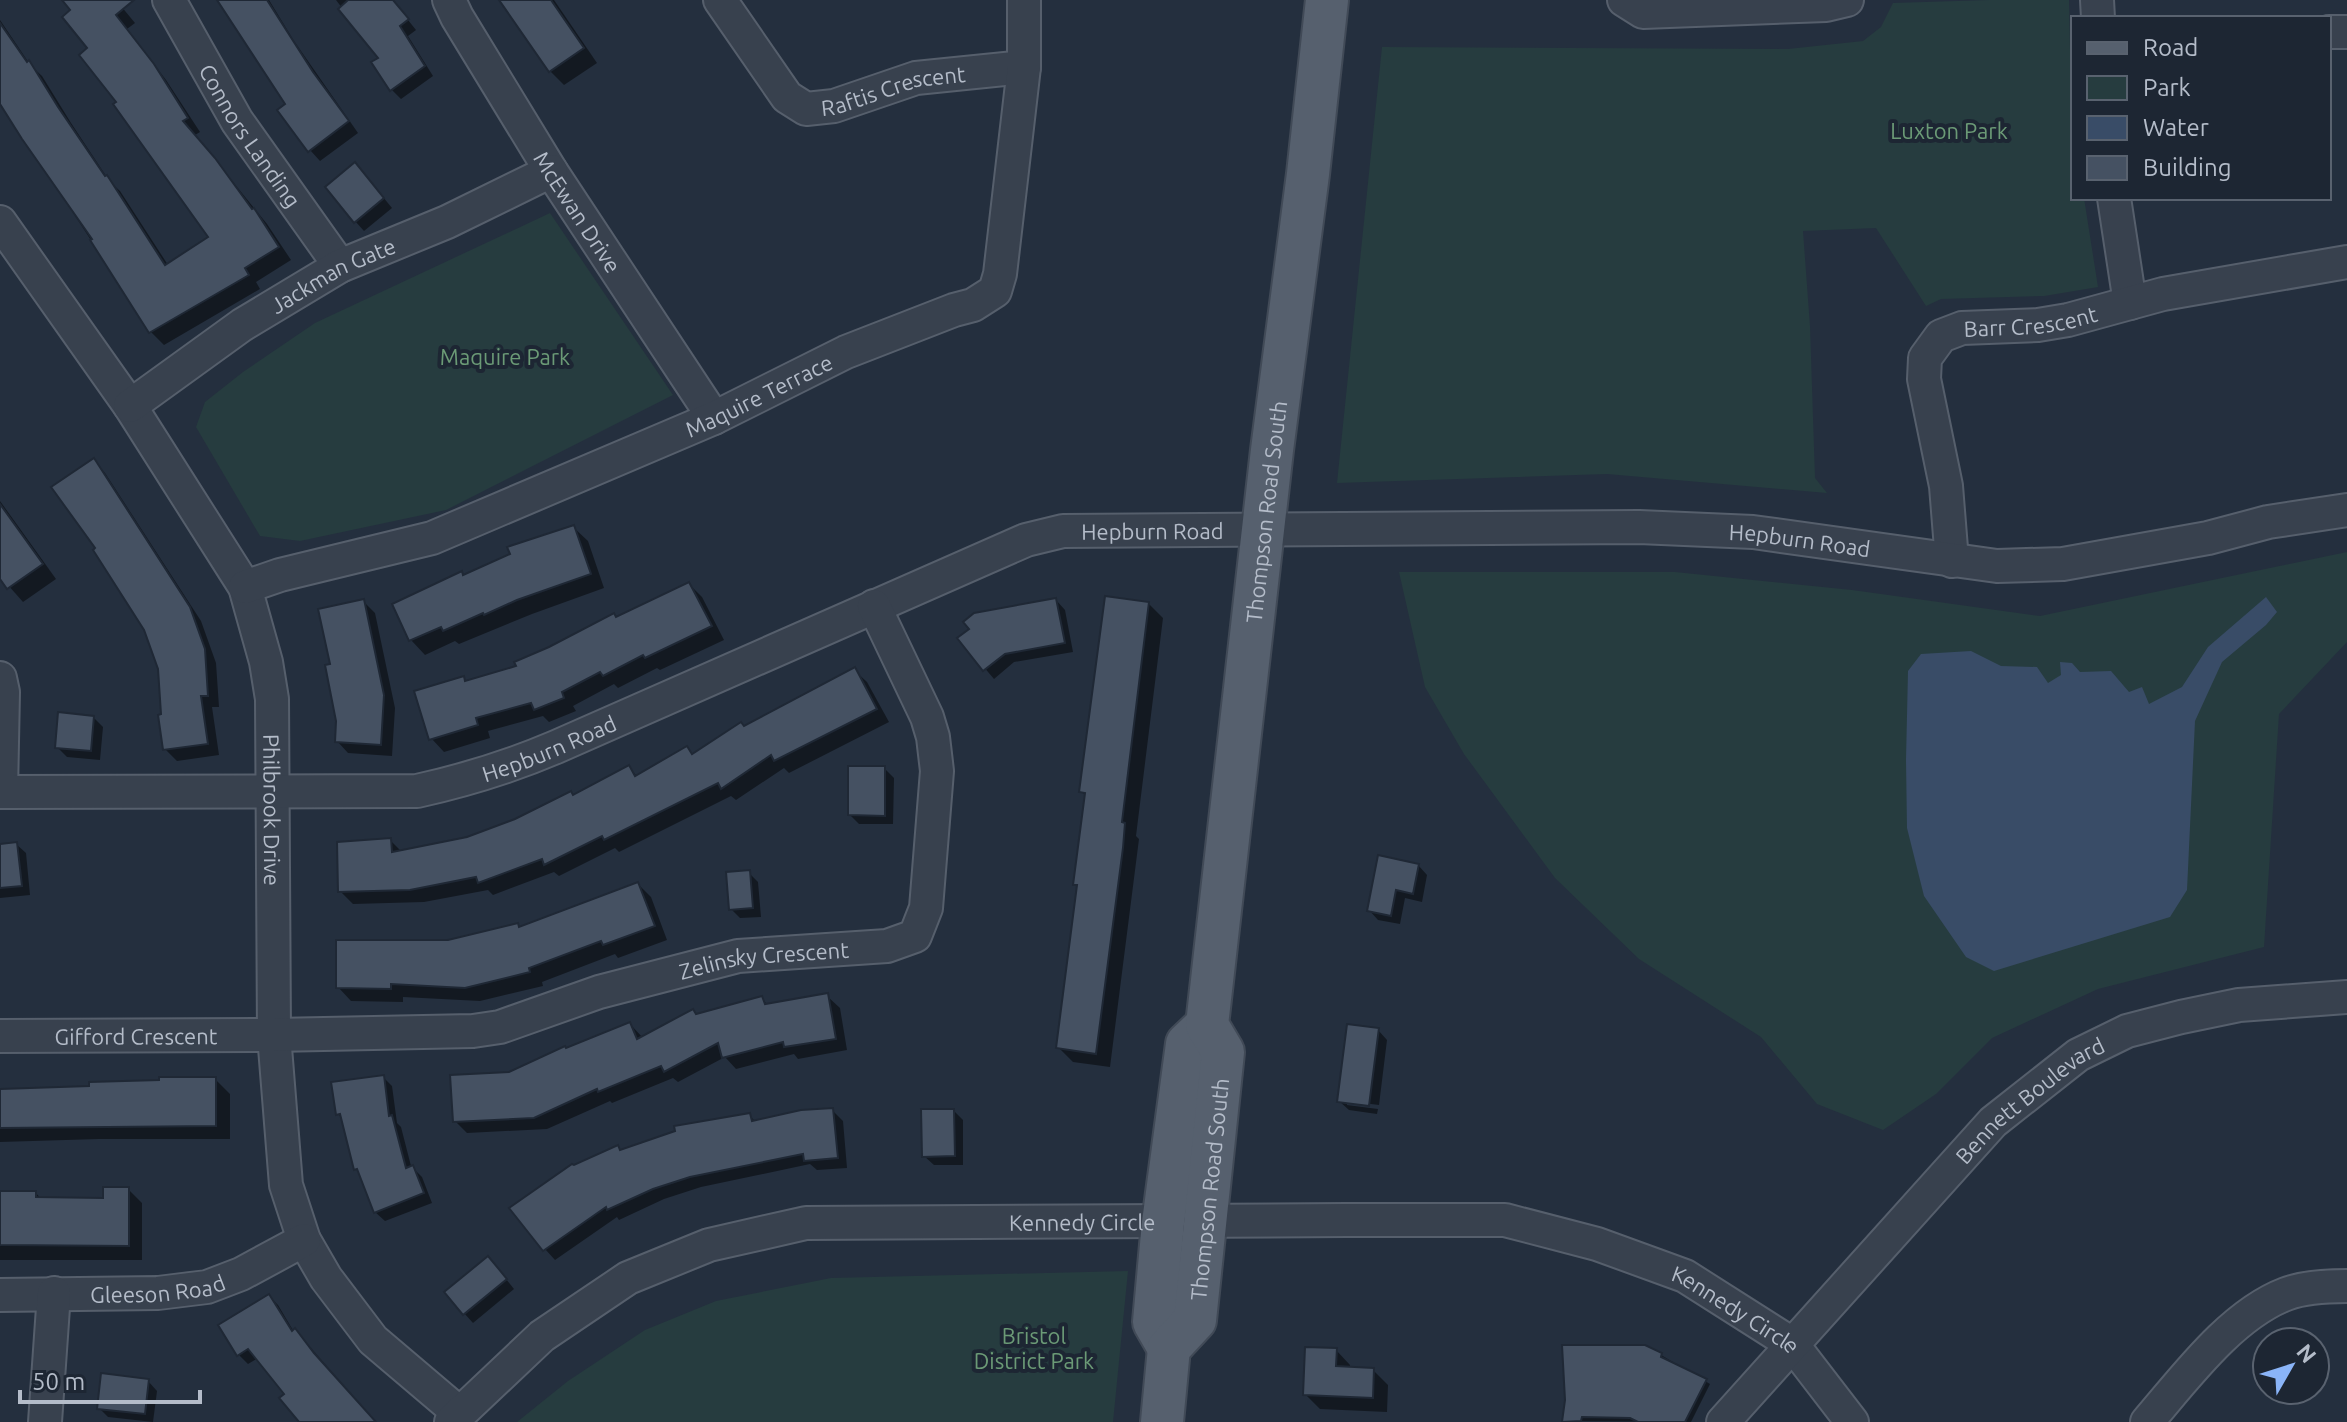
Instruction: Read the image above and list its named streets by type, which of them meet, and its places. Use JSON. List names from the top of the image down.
{
  "streets": {
    "main road": ["Thompson Road South"],
    "street": [
      "Raftis Crescent",
      "Connors Landing",
      "McEwan Drive",
      "Jackman Gate",
      "Barr Crescent",
      "Maquire Terrace",
      "Hepburn Road",
      "Philbrook Drive",
      "Zelinsky Crescent",
      "Gifford Crescent",
      "Bennett Boulevard",
      "Kennedy Circle",
      "Gleeson Road"
    ]
  },
  "crossings": [
    ["Raftis Crescent", "Maquire Terrace"],
    ["Connors Landing", "Jackman Gate"],
    ["McEwan Drive", "Jackman Gate"],
    ["McEwan Drive", "Maquire Terrace"],
    ["Jackman Gate", "Philbrook Drive"],
    ["Barr Crescent", "Hepburn Road"],
    ["Maquire Terrace", "Philbrook Drive"],
    ["Thompson Road South", "Hepburn Road"],
    ["Thompson Road South", "Kennedy Circle"],
    ["Hepburn Road", "Philbrook Drive"],
    ["Hepburn Road", "Zelinsky Crescent"],
    ["Philbrook Drive", "Zelinsky Crescent"],
    ["Philbrook Drive", "Gifford Crescent"],
    ["Philbrook Drive", "Kennedy Circle"],
    ["Philbrook Drive", "Gleeson Road"],
    ["Zelinsky Crescent", "Gifford Crescent"],
    ["Bennett Boulevard", "Kennedy Circle"]
  ],
  "parks": ["Luxton Park", "Maquire Park", "Bristol District Park"],
  "legend": [
    "Road",
    "Park",
    "Water",
    "Building"
  ],
  "scale_bar": "50 m",
  "north": "top right"
}
